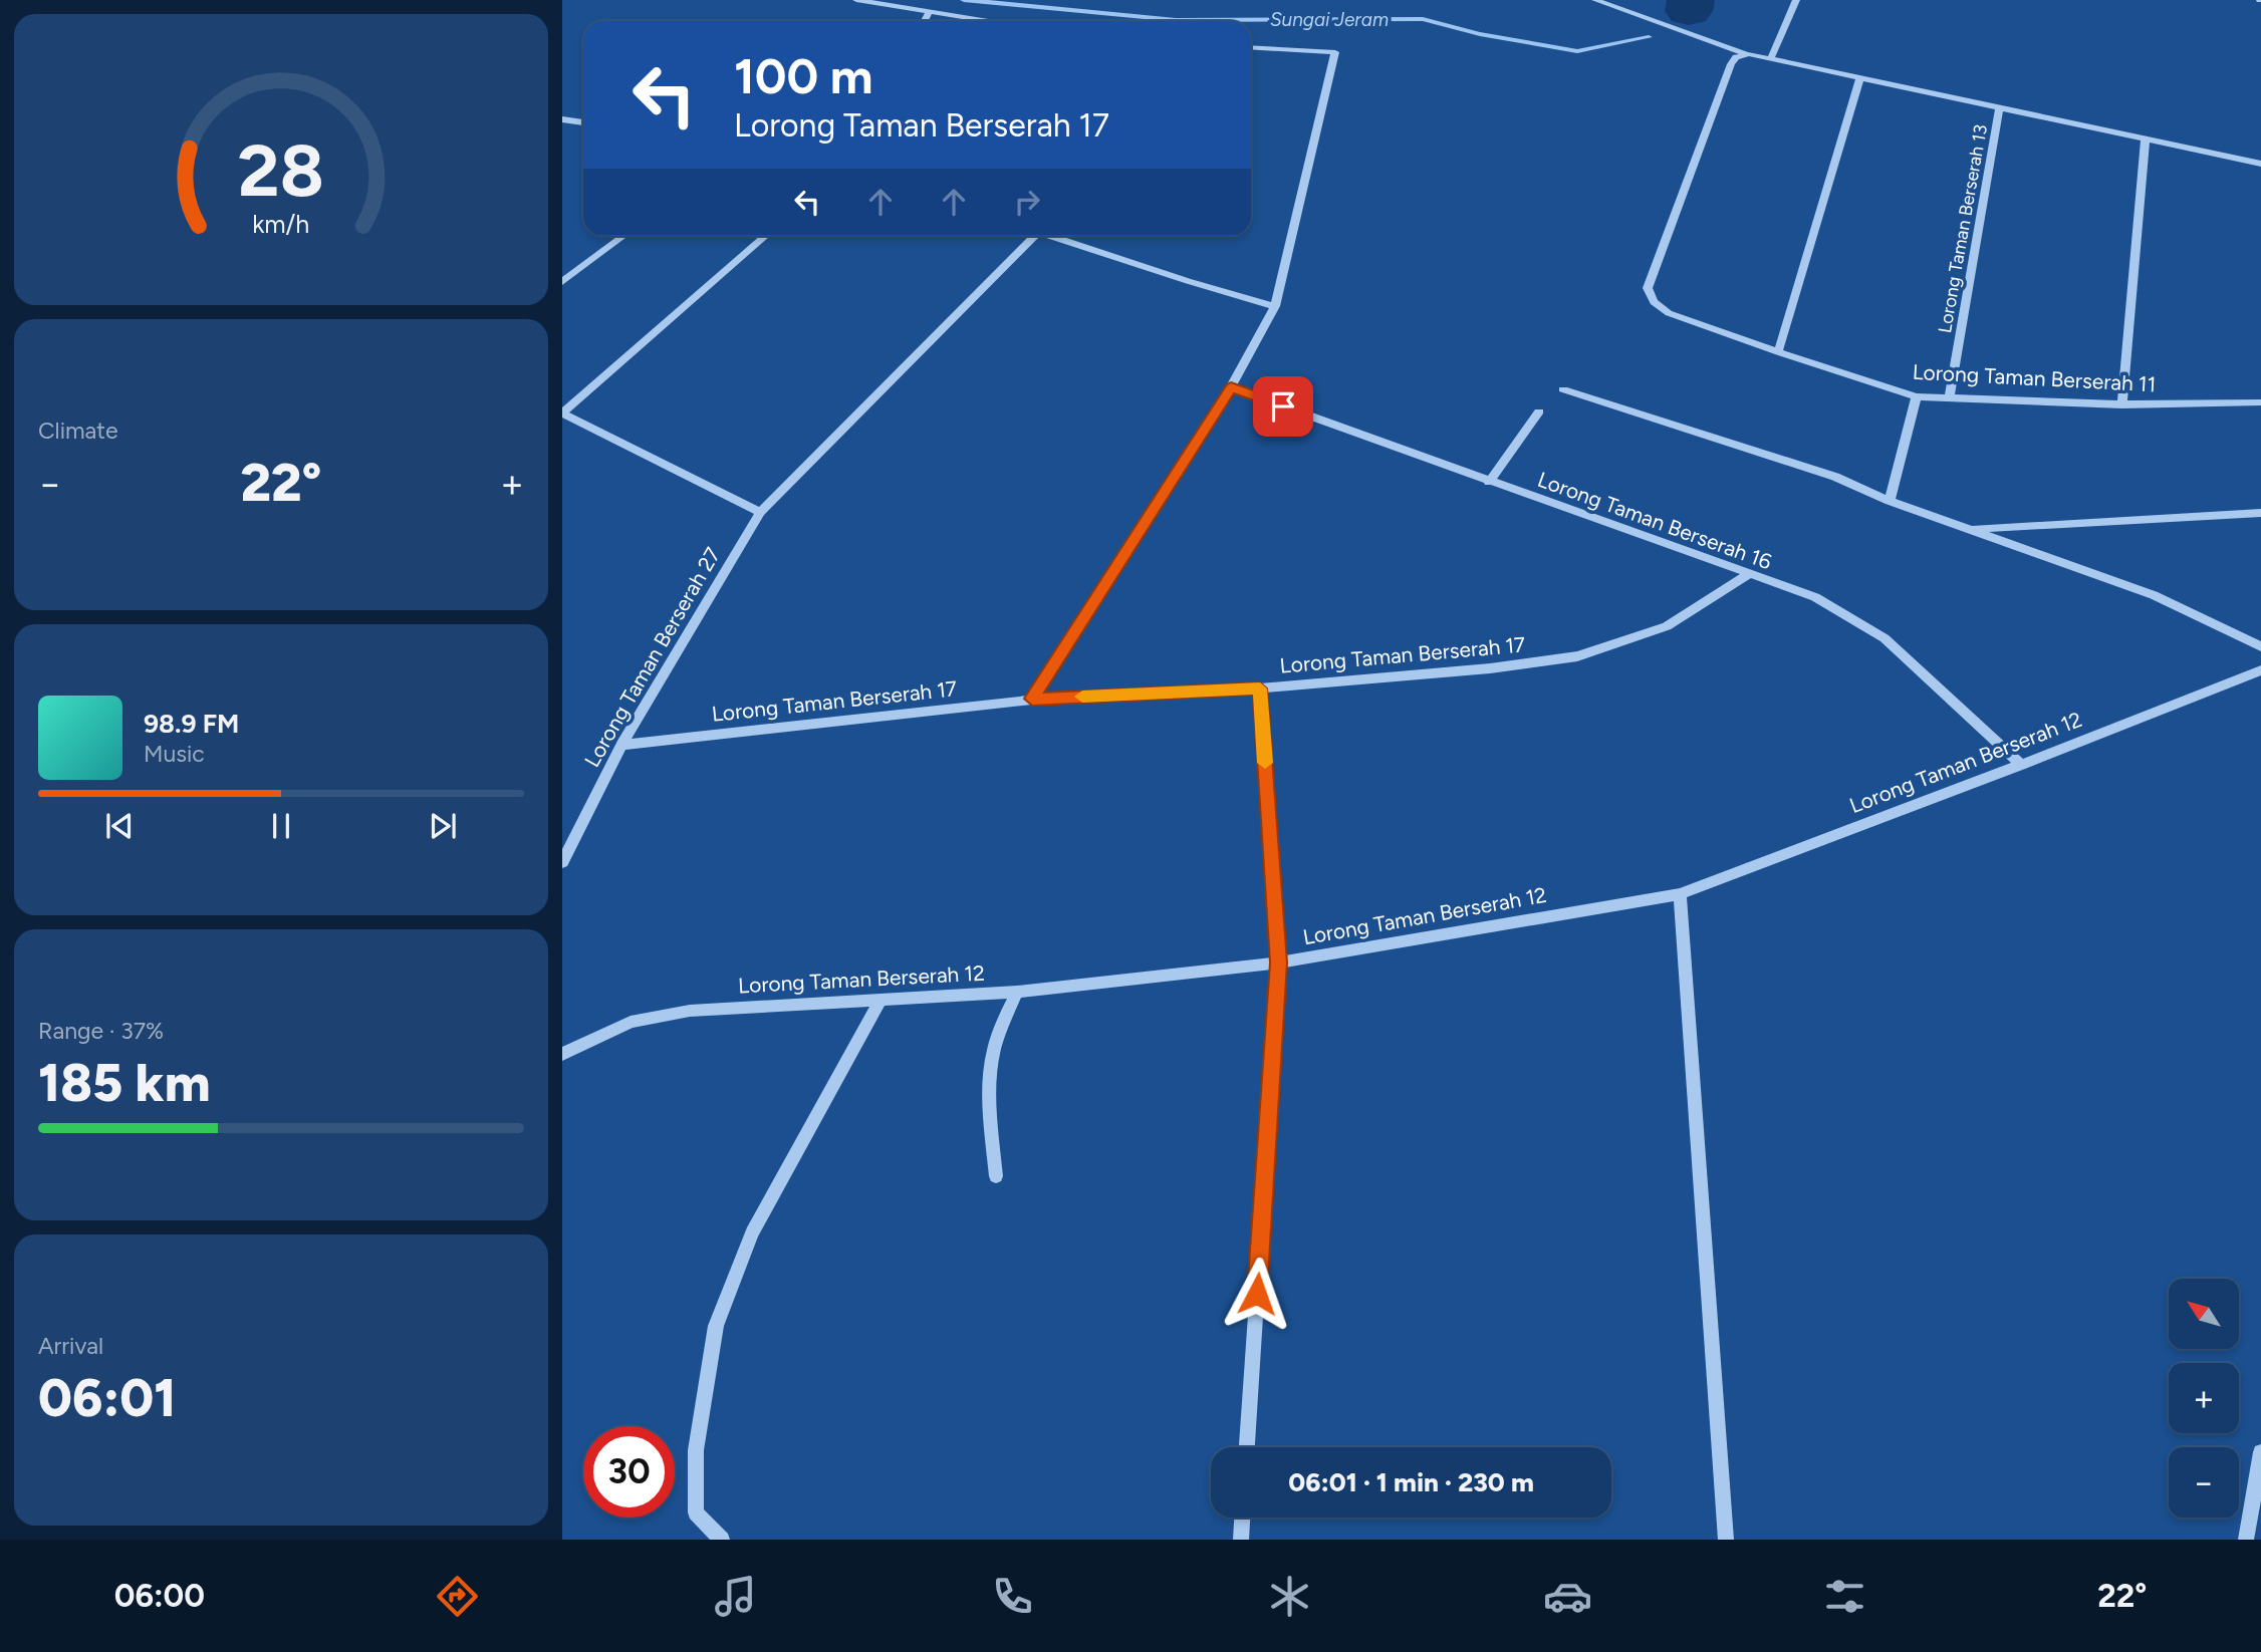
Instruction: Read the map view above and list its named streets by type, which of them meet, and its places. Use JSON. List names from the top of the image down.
{
  "streets": {
    "street": [
      "Lorong Taman Berserah 13",
      "Lorong Taman Berserah 11",
      "Lorong Taman Berserah 16",
      "Lorong Taman Berserah 17",
      "Lorong Taman Berserah 27",
      "Lorong Taman Berserah 12"
    ]
  },
  "crossings": [
    ["Lorong Taman Berserah 13", "Lorong Taman Berserah 11"],
    ["Lorong Taman Berserah 16", "Lorong Taman Berserah 17"],
    ["Lorong Taman Berserah 16", "Lorong Taman Berserah 12"],
    ["Lorong Taman Berserah 17", "Lorong Taman Berserah 27"]
  ],
  "water": ["Sungai Jeram"],
  "north": "top left",
  "page": {
    "turn": ["100 m", "Lorong Taman Berserah 17"],
    "tile": [
      "Climate",
      ["Range · 37%", "185 km"],
      ["Arrival", "06:01"]
    ],
    "heat": ["−", "22°", "+"],
    "song": ["98.9 FM", "Music"],
    "map_buttons": ["+", "−"],
    "limit": "30",
    "trip": "06:01 · 1 min · 230 m",
    "tabs": ["06:00", "22°"],
    "gauge": ["28", "km/h"]
  }
}
